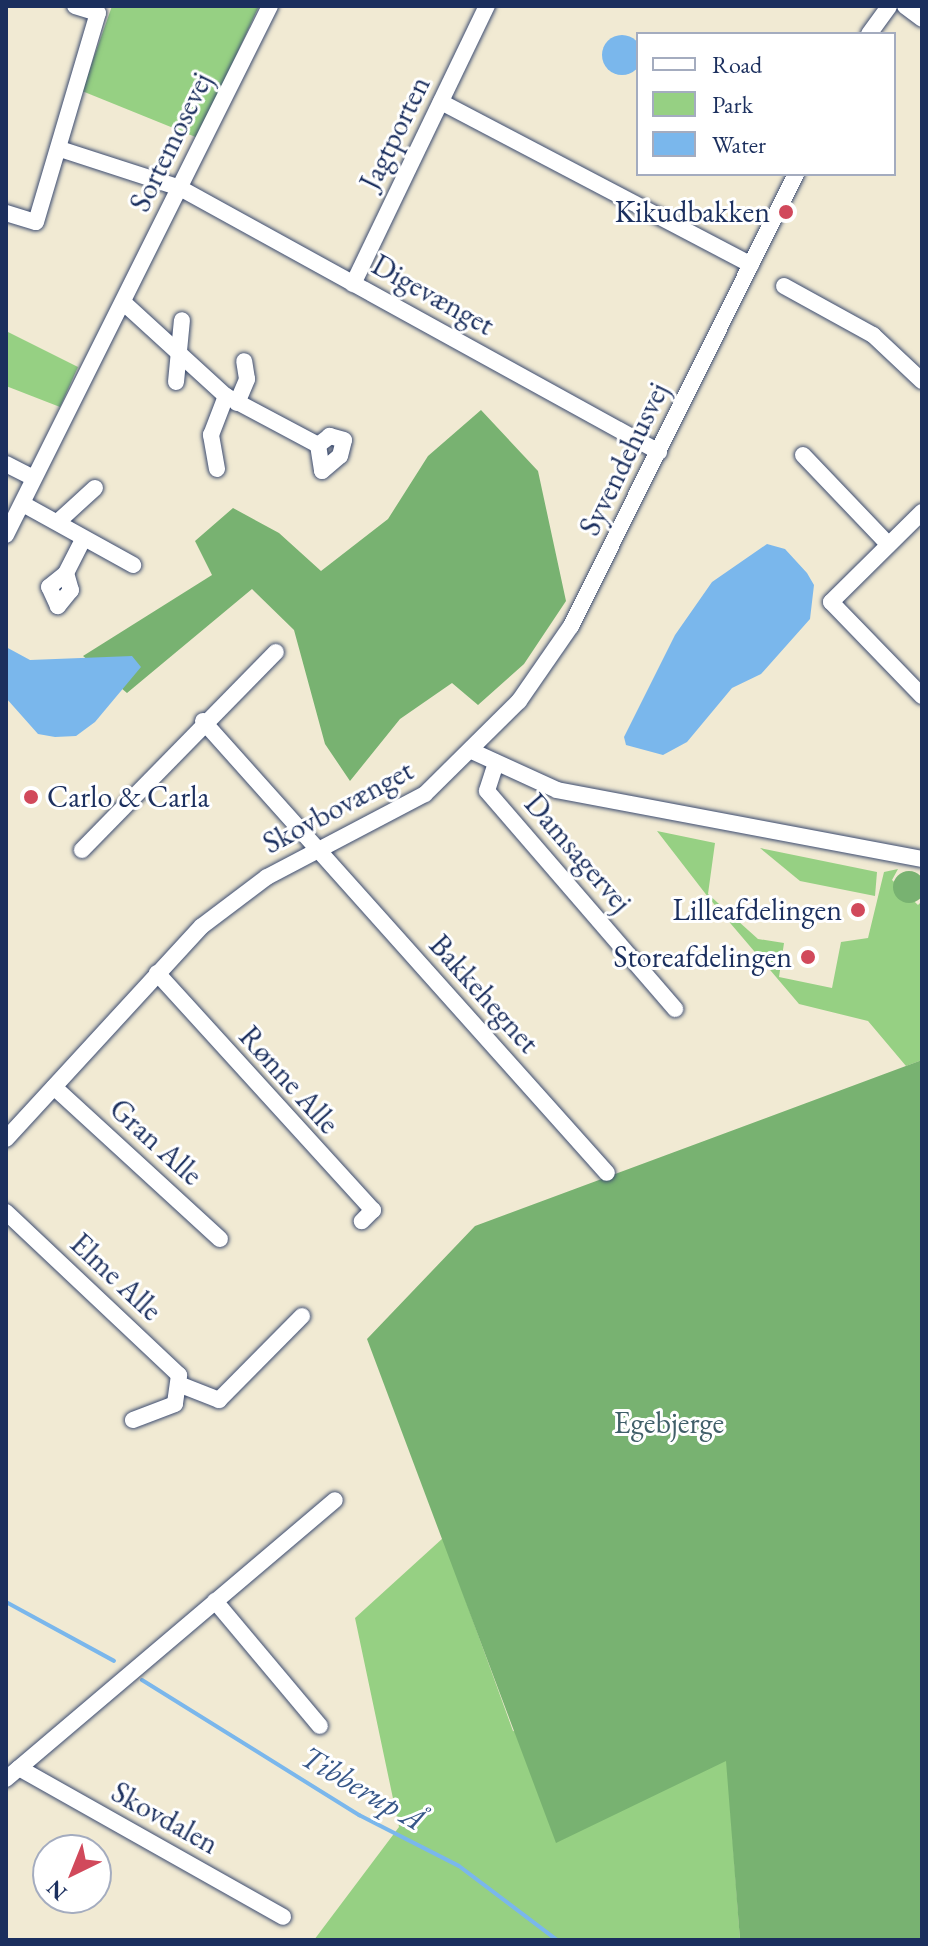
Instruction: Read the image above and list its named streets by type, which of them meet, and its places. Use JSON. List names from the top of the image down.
{
  "streets": {
    "street": [
      "Jagtporten",
      "Sortemosevej",
      "Digevænget",
      "Syvendehusvej",
      "Skovbovænget",
      "Damsagervej",
      "Bakkehegnet",
      "Rønne Alle",
      "Gran Alle",
      "Elme Alle",
      "Skovdalen"
    ]
  },
  "crossings": [
    ["Jagtporten", "Digevænget"],
    ["Sortemosevej", "Digevænget"],
    ["Digevænget", "Syvendehusvej"],
    ["Syvendehusvej", "Skovbovænget"],
    ["Skovbovænget", "Bakkehegnet"],
    ["Skovbovænget", "Rønne Alle"],
    ["Skovbovænget", "Gran Alle"]
  ],
  "water": ["Tibberup Å"],
  "parks": ["Egebjerge"],
  "places": [
    "Kikudbakken",
    "Carlo & Carla",
    "Lilleafdelingen",
    "Storeafdelingen"
  ],
  "legend": ["Road", "Park", "Water"],
  "north": "bottom left"
}
